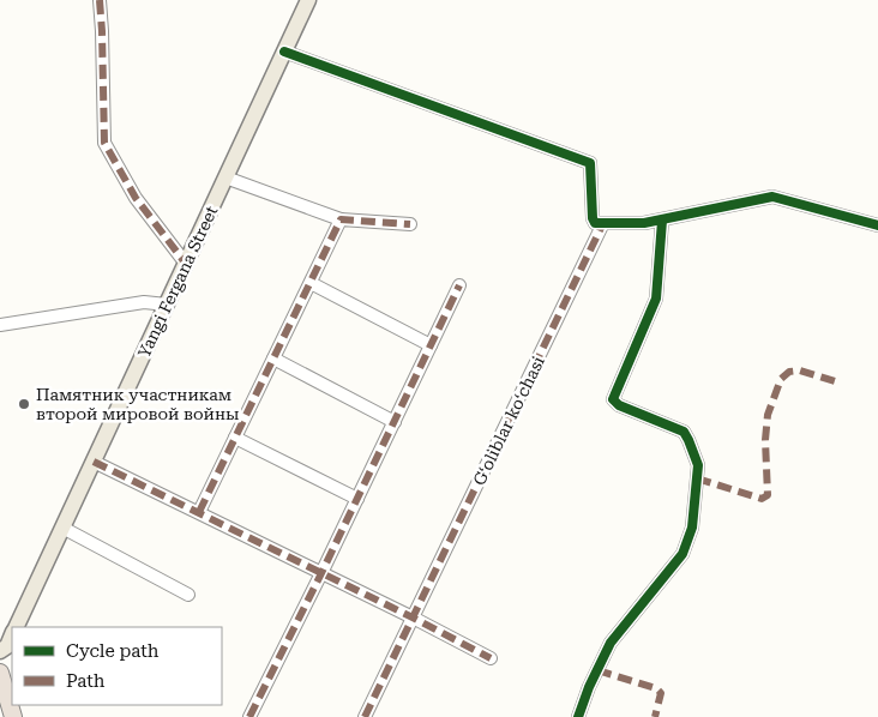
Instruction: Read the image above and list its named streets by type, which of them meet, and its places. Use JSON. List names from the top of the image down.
{
  "streets": {
    "main road": ["Yangi Fergana Street"],
    "street": ["Gʻoliblar koʻchasi"]
  },
  "places": ["Памятник участникам второй мировой войны"],
  "legend": ["Cycle path", "Path"]
}
